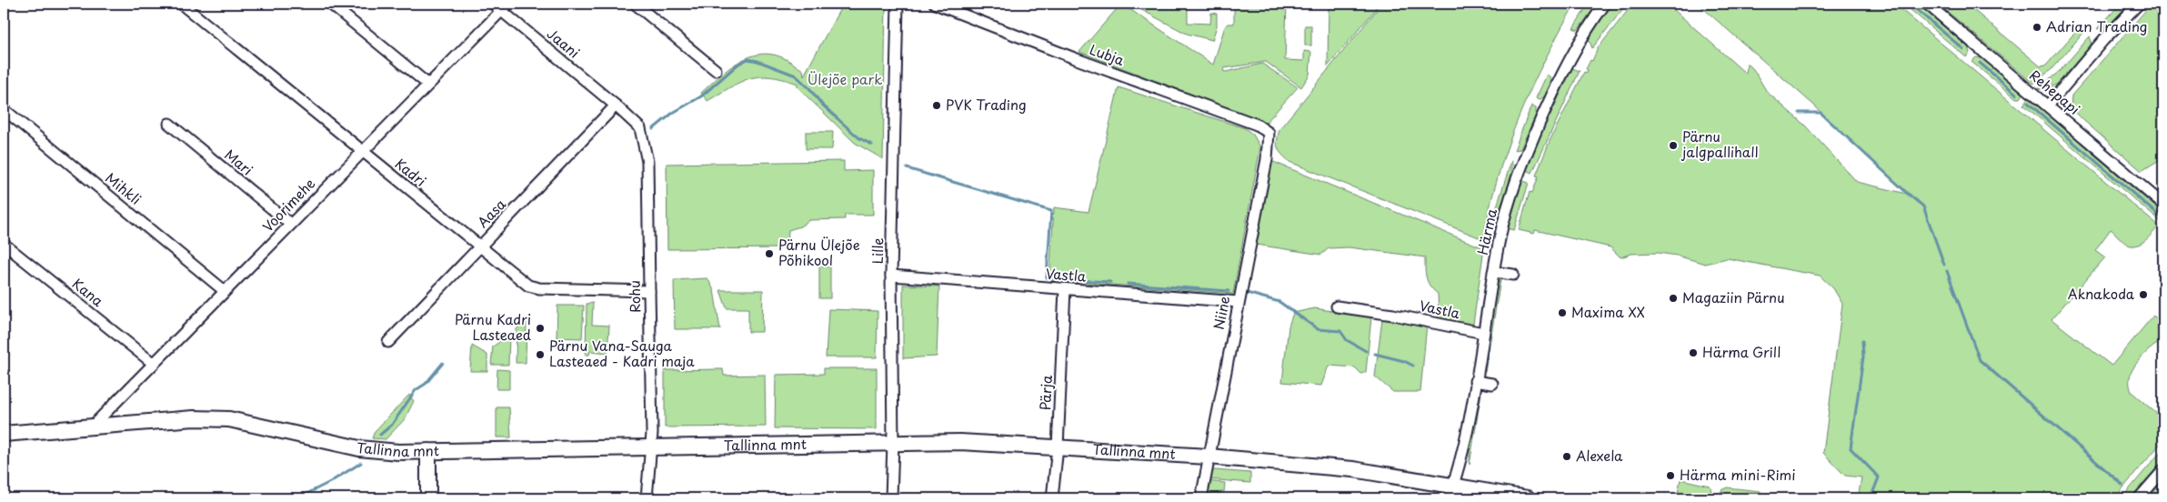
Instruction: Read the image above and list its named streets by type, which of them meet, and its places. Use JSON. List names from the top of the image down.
{
  "streets": {
    "main road": ["Tallinna mnt"],
    "street": [
      "Jaani",
      "Lubja",
      "Rehepapi",
      "Mari",
      "Kadri",
      "Mihkli",
      "Voorimehe",
      "Aasa",
      "Härma",
      "Lille",
      "Vastla",
      "Kana",
      "Rohu",
      "Niine",
      "Pärja"
    ]
  },
  "crossings": [
    ["Jaani", "Voorimehe"],
    ["Jaani", "Aasa"],
    ["Jaani", "Rohu"],
    ["Lubja", "Niine"],
    ["Mari", "Voorimehe"],
    ["Kadri", "Voorimehe"],
    ["Kadri", "Aasa"],
    ["Kadri", "Rohu"],
    ["Mihkli", "Voorimehe"],
    ["Voorimehe", "Kana"],
    ["Voorimehe", "Tallinna mnt"],
    ["Aasa", "Rohu"],
    ["Härma", "Vastla"],
    ["Härma", "Tallinna mnt"],
    ["Lille", "Vastla"],
    ["Lille", "Tallinna mnt"],
    ["Vastla", "Niine"],
    ["Vastla", "Pärja"],
    ["Rohu", "Tallinna mnt"],
    ["Niine", "Tallinna mnt"],
    ["Pärja", "Tallinna mnt"]
  ],
  "parks": ["Ülejõe park"],
  "places": [
    "Adrian Trading",
    "PVK Trading",
    "Pärnu jalgpallihall",
    "Pärnu Ülejõe Põhikool",
    "Aknakoda",
    "Magaziin Pärnu",
    "Maxima XX",
    "Pärnu Kadri Lasteaed",
    "Härma Grill",
    "Pärnu Vana-Sauga Lasteaed - Kadri maja",
    "Alexela",
    "Härma mini-Rimi"
  ]
}
